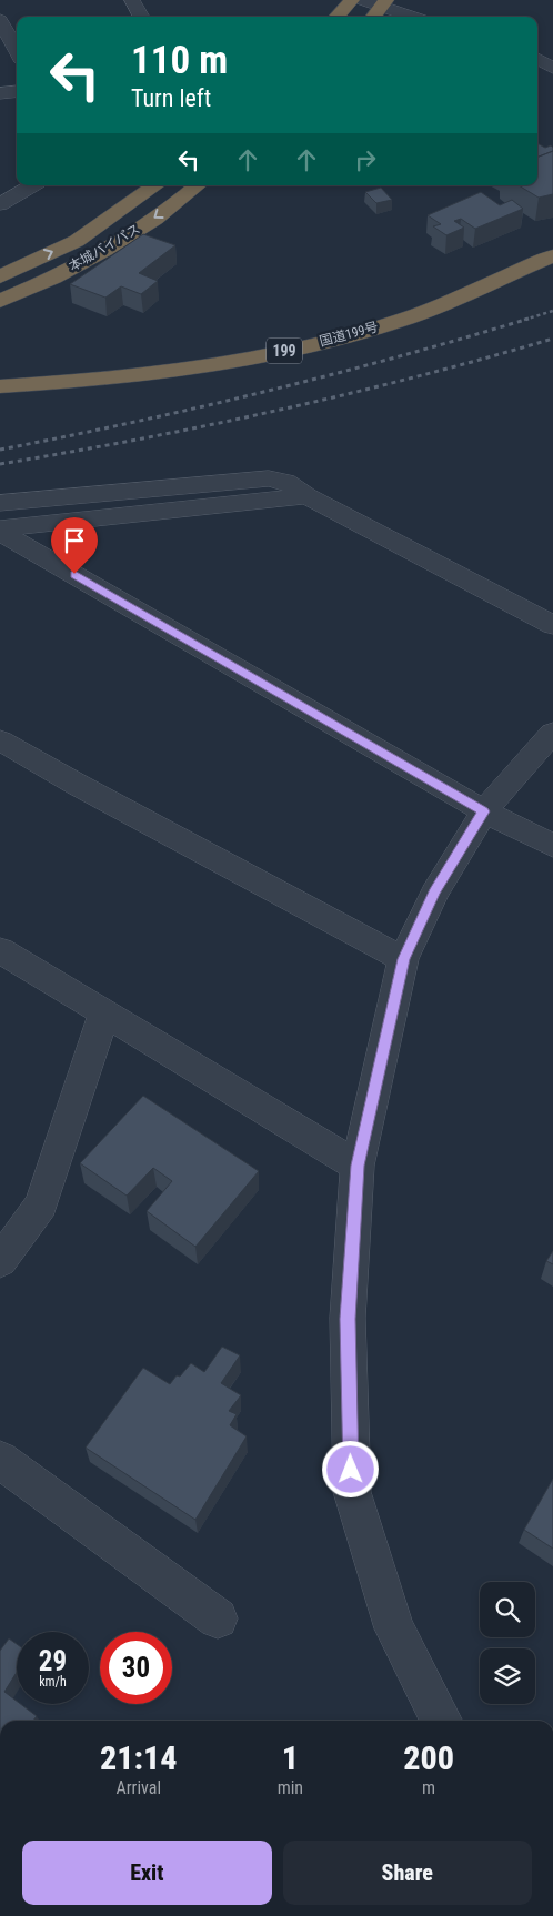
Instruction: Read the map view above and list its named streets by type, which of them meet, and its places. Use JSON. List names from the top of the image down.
{
  "streets": {
    "highway": ["本城バイパス", "国道199号", "199"]
  },
  "page": {
    "turn": ["110 m", "Turn left"],
    "speed": "29 km/h",
    "limit": "30",
    "eta": [
      "21:14",
      "Arrival",
      "1",
      "min",
      "200",
      "m"
    ],
    "buttons": ["Exit", "Share"]
  }
}
